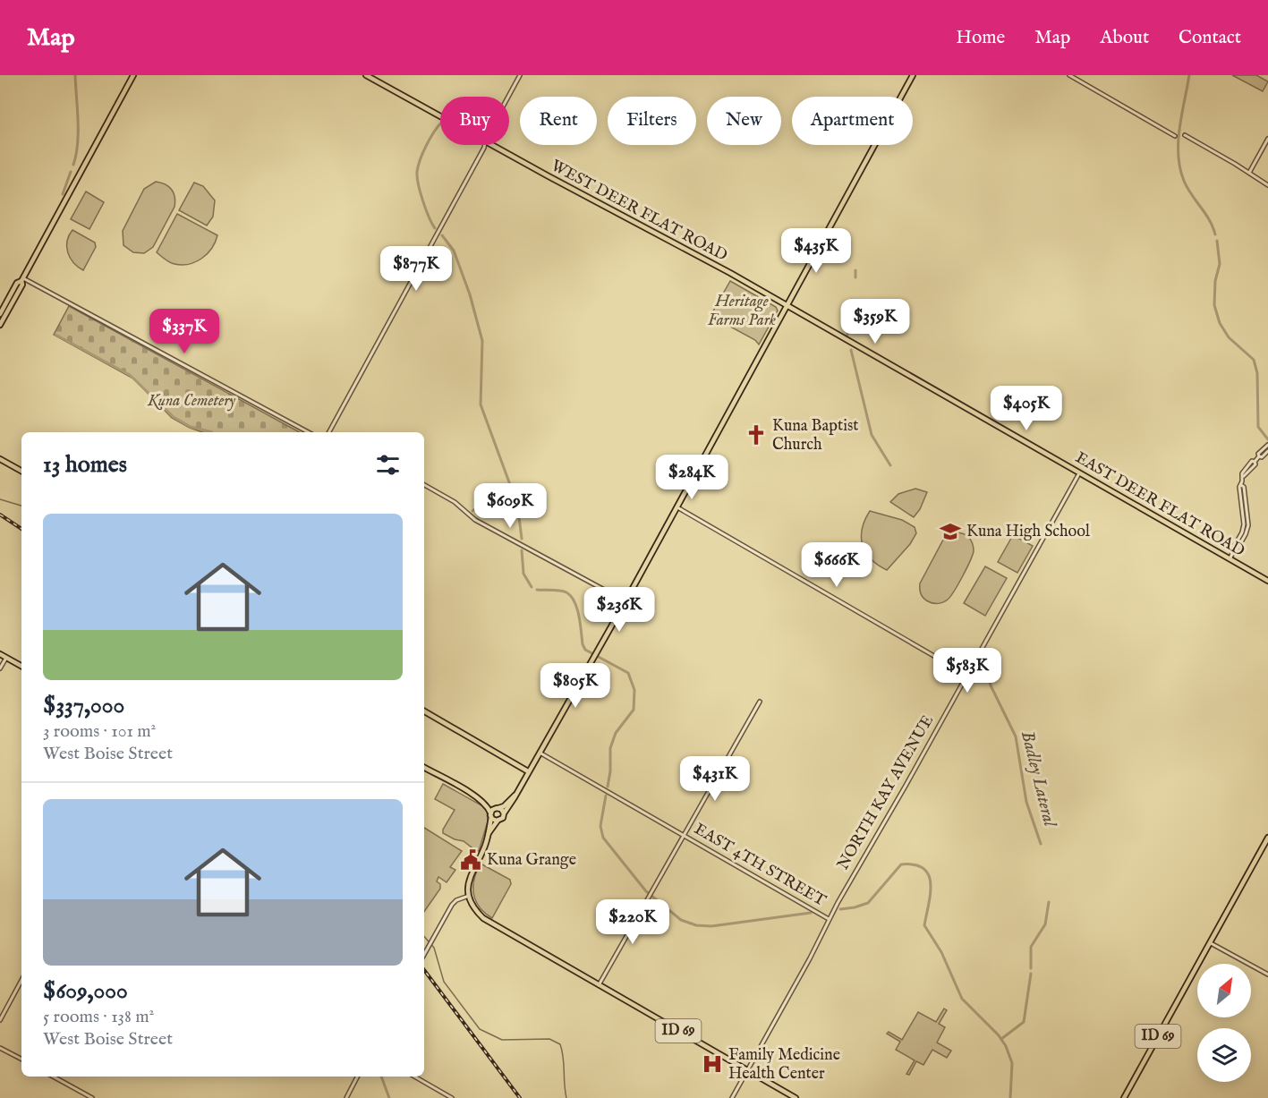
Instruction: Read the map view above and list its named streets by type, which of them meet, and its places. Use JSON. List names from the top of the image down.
{
  "streets": {
    "main road": ["WEST DEER FLAT ROAD", "EAST DEER FLAT ROAD", "ID 69"],
    "street": ["NORTH KAY AVENUE", "EAST 4TH STREET"]
  },
  "crossings": [
    ["WEST DEER FLAT ROAD", "EAST DEER FLAT ROAD"],
    ["EAST DEER FLAT ROAD", "NORTH KAY AVENUE"],
    ["NORTH KAY AVENUE", "EAST 4TH STREET"],
    ["NORTH KAY AVENUE", "ID 69"]
  ],
  "water": ["Badley Lateral"],
  "parks": ["Heritage Farms Park", "Kuna Cemetery"],
  "places": {
    "church": ["Kuna Baptist Church"],
    "school or university": ["Kuna High School"],
    "public building": ["Kuna Grange"],
    "hospital": ["Family Medicine Health Center"]
  },
  "north": "top right",
  "page": {
    "header": "Map",
    "nav": [
      "Home",
      "Map",
      "About",
      "Contact"
    ],
    "chip": [
      "Buy",
      "Rent",
      "Filters",
      "New",
      "Apartment"
    ],
    "price": [
      "$435K",
      "$877K",
      "$359K",
      "$337K",
      "$405K",
      "$284K",
      "$609K",
      "$666K",
      "$236K",
      "$583K",
      "$805K",
      "$431K",
      "$220K"
    ],
    "heading": "13 homes",
    "list": [
      {
        "name": "$337,000",
        "note": "3 rooms · 101 m² · West Boise Street"
      },
      {
        "name": "$609,000",
        "note": "5 rooms · 138 m² · West Boise Street"
      }
    ]
  }
}
